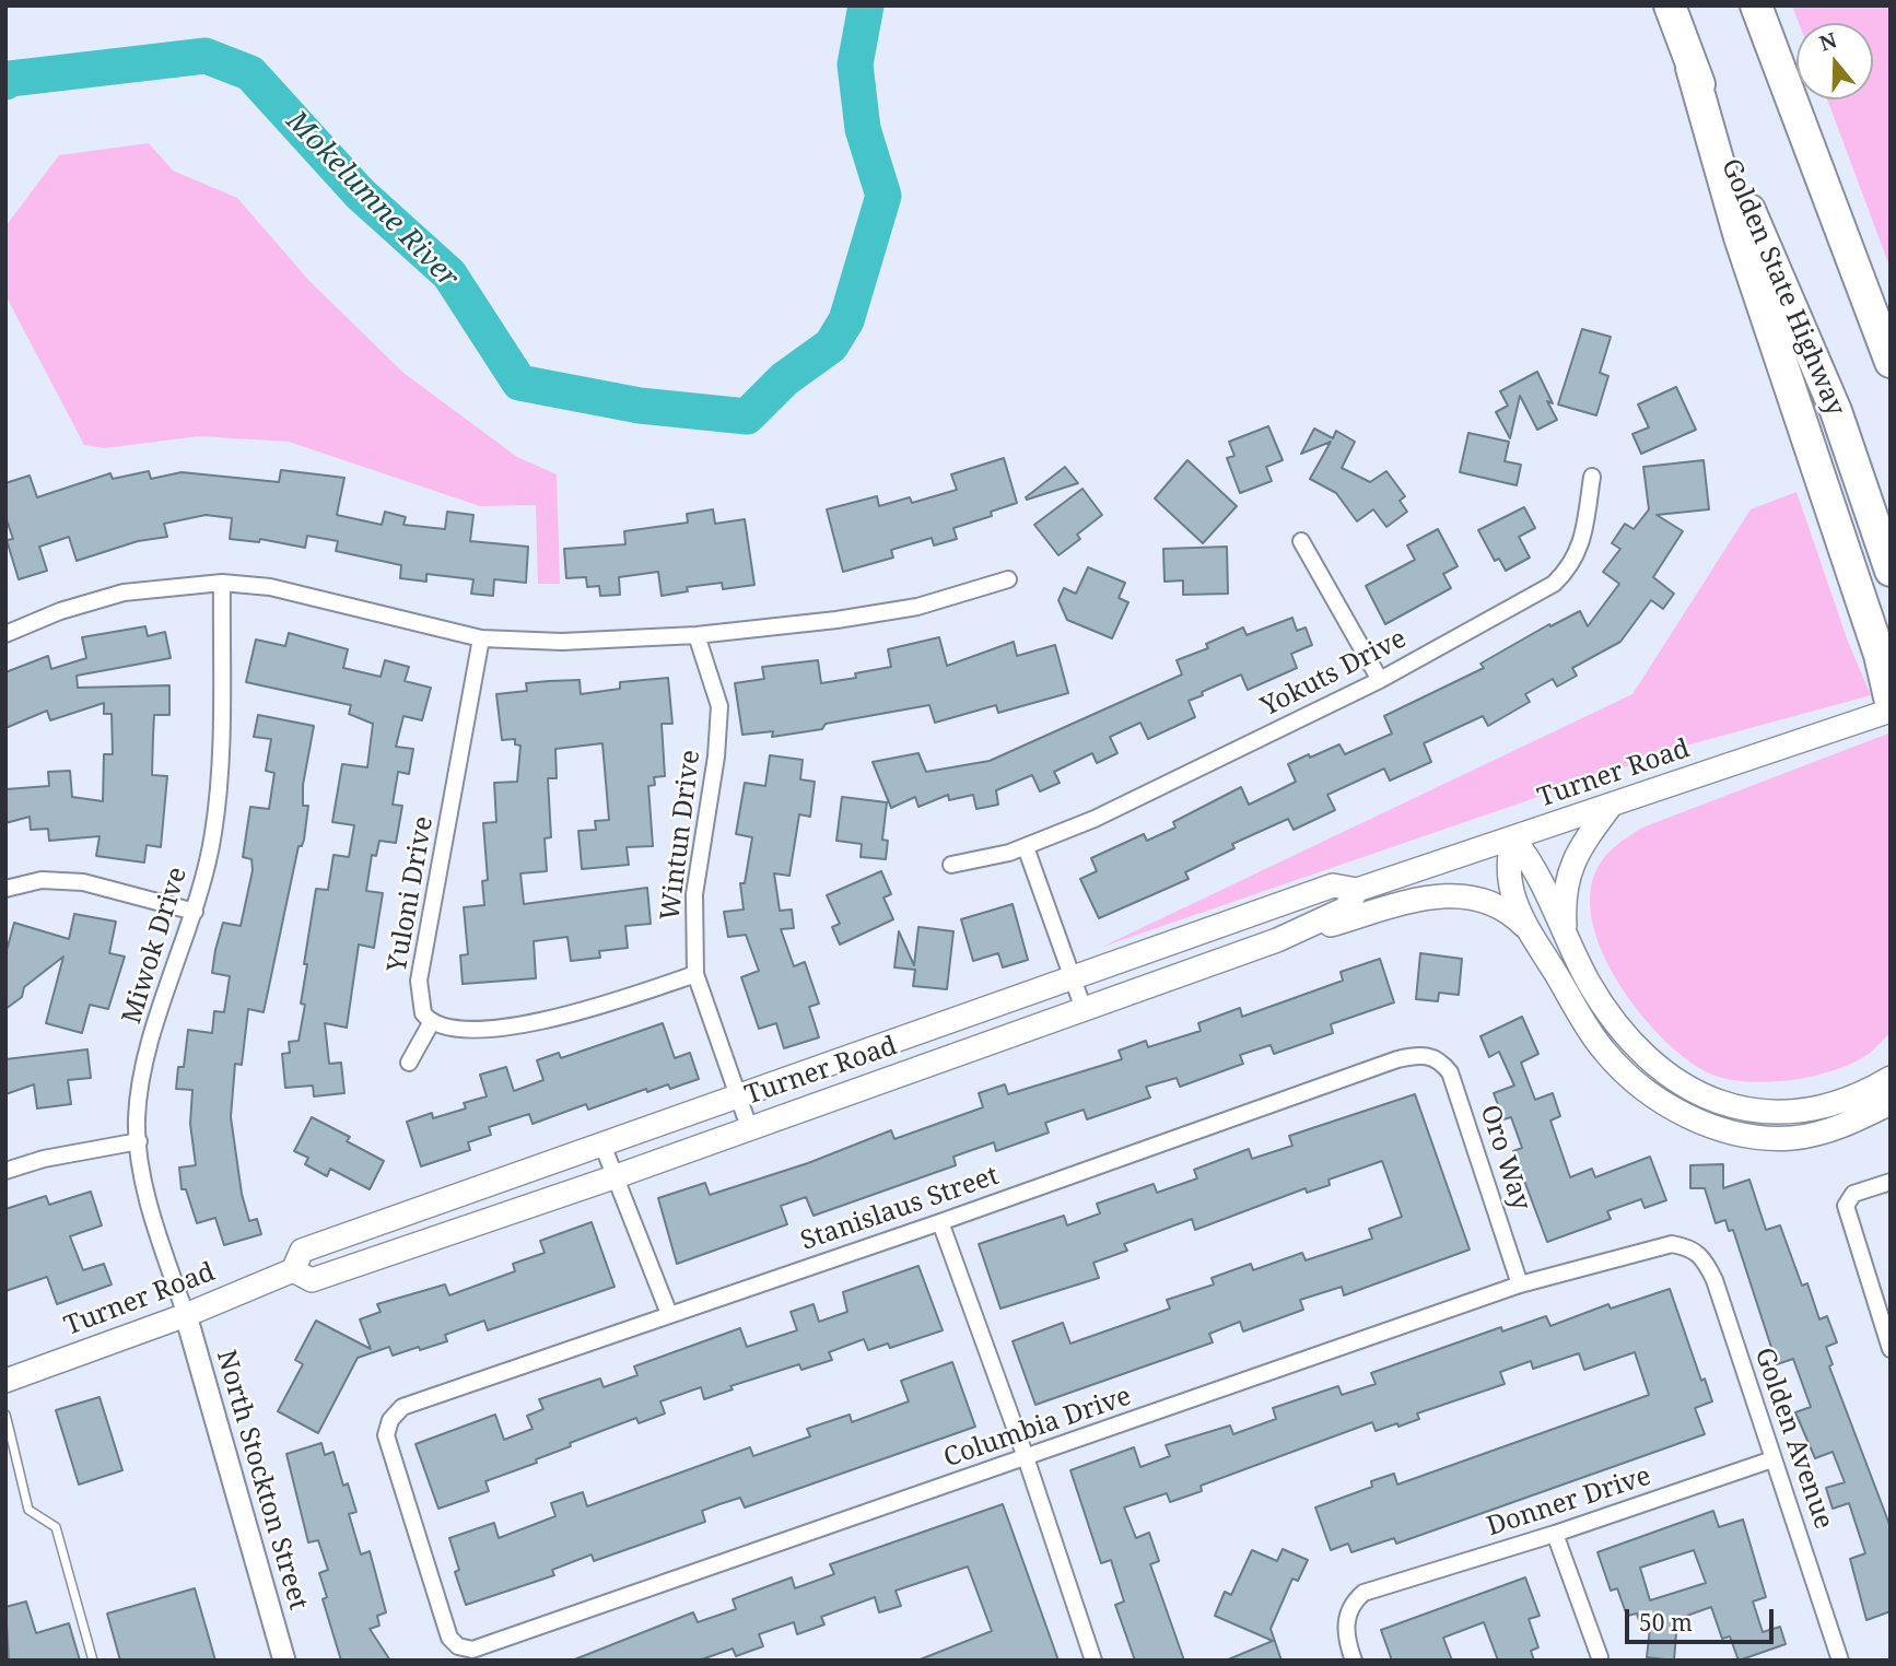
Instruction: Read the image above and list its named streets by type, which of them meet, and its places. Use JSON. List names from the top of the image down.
{
  "streets": {
    "highway": ["Golden State Highway"],
    "main road": ["Turner Road"],
    "street": [
      "Yokuts Drive",
      "Wintun Drive",
      "Yuloni Drive",
      "Miwok Drive",
      "Oro Way",
      "Stanislaus Street",
      "Columbia Drive",
      "Golden Avenue",
      "North Stockton Street",
      "Donner Drive"
    ]
  },
  "crossings": [
    ["Turner Road", "Wintun Drive"],
    ["Turner Road", "Miwok Drive"],
    ["Turner Road", "North Stockton Street"],
    ["Miwok Drive", "North Stockton Street"],
    ["Oro Way", "Stanislaus Street"],
    ["Oro Way", "Columbia Drive"],
    ["Stanislaus Street", "Columbia Drive"],
    ["Columbia Drive", "Golden Avenue"],
    ["Golden Avenue", "Donner Drive"]
  ],
  "water": ["Mokelumne River"],
  "scale_bar": "50 m",
  "north": "top"
}
